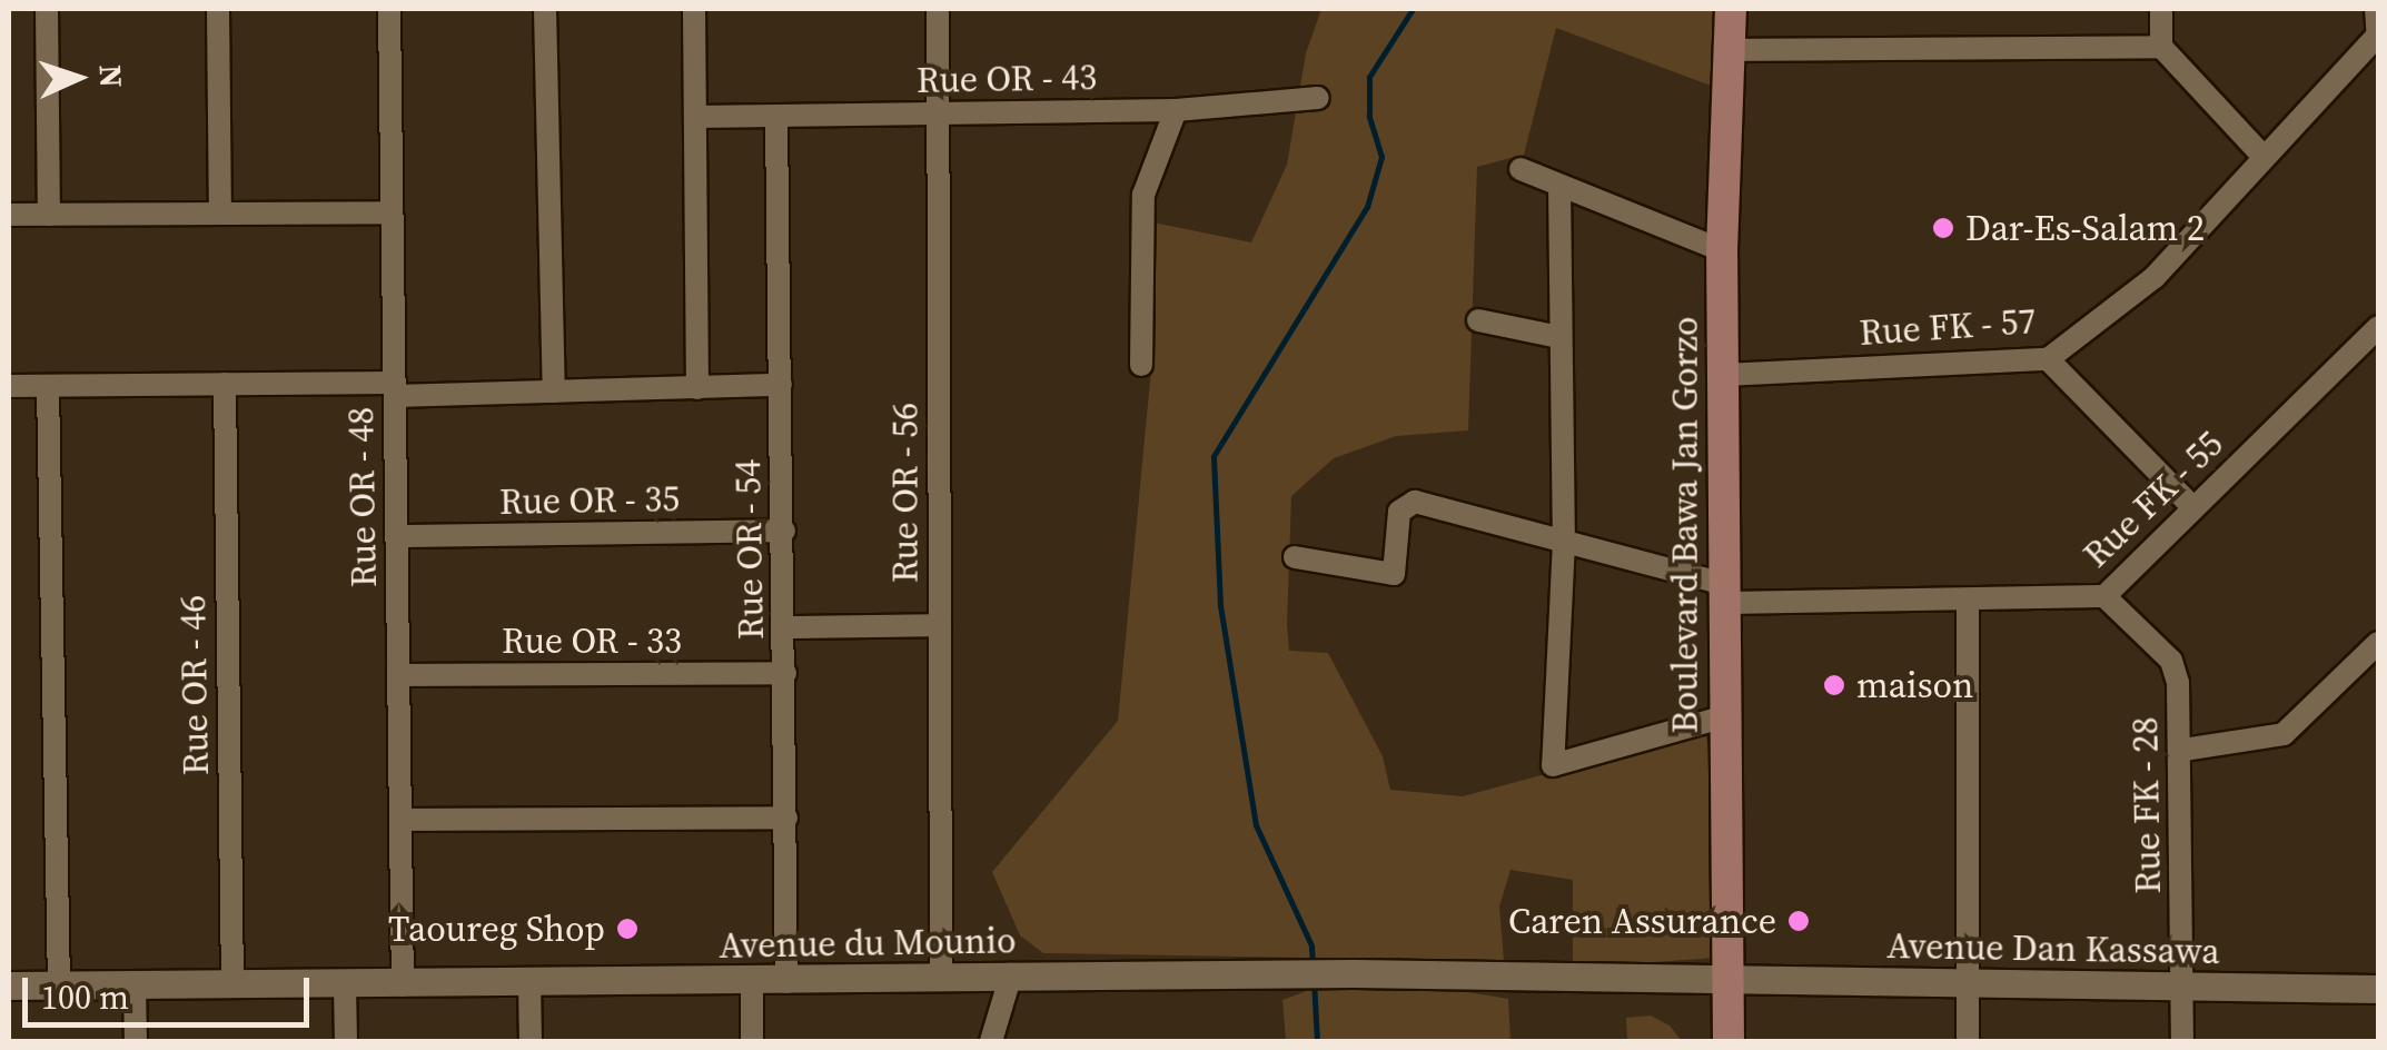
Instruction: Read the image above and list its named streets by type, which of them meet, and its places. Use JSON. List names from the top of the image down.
{
  "streets": {
    "main road": ["Boulevard Bawa Jan Gorzo"],
    "street": [
      "Rue OR - 43",
      "Rue FK - 57",
      "Rue OR - 56",
      "Rue OR - 48",
      "Rue FK - 55",
      "Rue OR - 35",
      "Rue OR - 54",
      "Rue OR - 33",
      "Rue OR - 46",
      "Rue FK - 28",
      "Avenue du Mounio",
      "Avenue Dan Kassawa"
    ]
  },
  "crossings": [
    ["Rue OR - 43", "Rue OR - 56"],
    ["Rue OR - 43", "Rue OR - 54"],
    ["Rue FK - 57", "Boulevard Bawa Jan Gorzo"],
    ["Rue OR - 56", "Avenue du Mounio"],
    ["Rue OR - 48", "Rue OR - 35"],
    ["Rue OR - 48", "Rue OR - 33"],
    ["Rue OR - 48", "Avenue du Mounio"],
    ["Rue FK - 55", "Boulevard Bawa Jan Gorzo"],
    ["Rue FK - 55", "Rue FK - 28"],
    ["Rue OR - 35", "Rue OR - 54"],
    ["Boulevard Bawa Jan Gorzo", "Avenue du Mounio"],
    ["Boulevard Bawa Jan Gorzo", "Avenue Dan Kassawa"],
    ["Rue OR - 54", "Rue OR - 33"],
    ["Rue OR - 54", "Avenue du Mounio"],
    ["Rue OR - 46", "Avenue du Mounio"],
    ["Rue FK - 28", "Avenue Dan Kassawa"],
    ["Avenue du Mounio", "Avenue Dan Kassawa"]
  ],
  "places": [
    "Dar-Es-Salam 2",
    "maison",
    "Caren Assurance",
    "Taoureg Shop"
  ],
  "scale_bar": "100 m",
  "north": "right"
}
